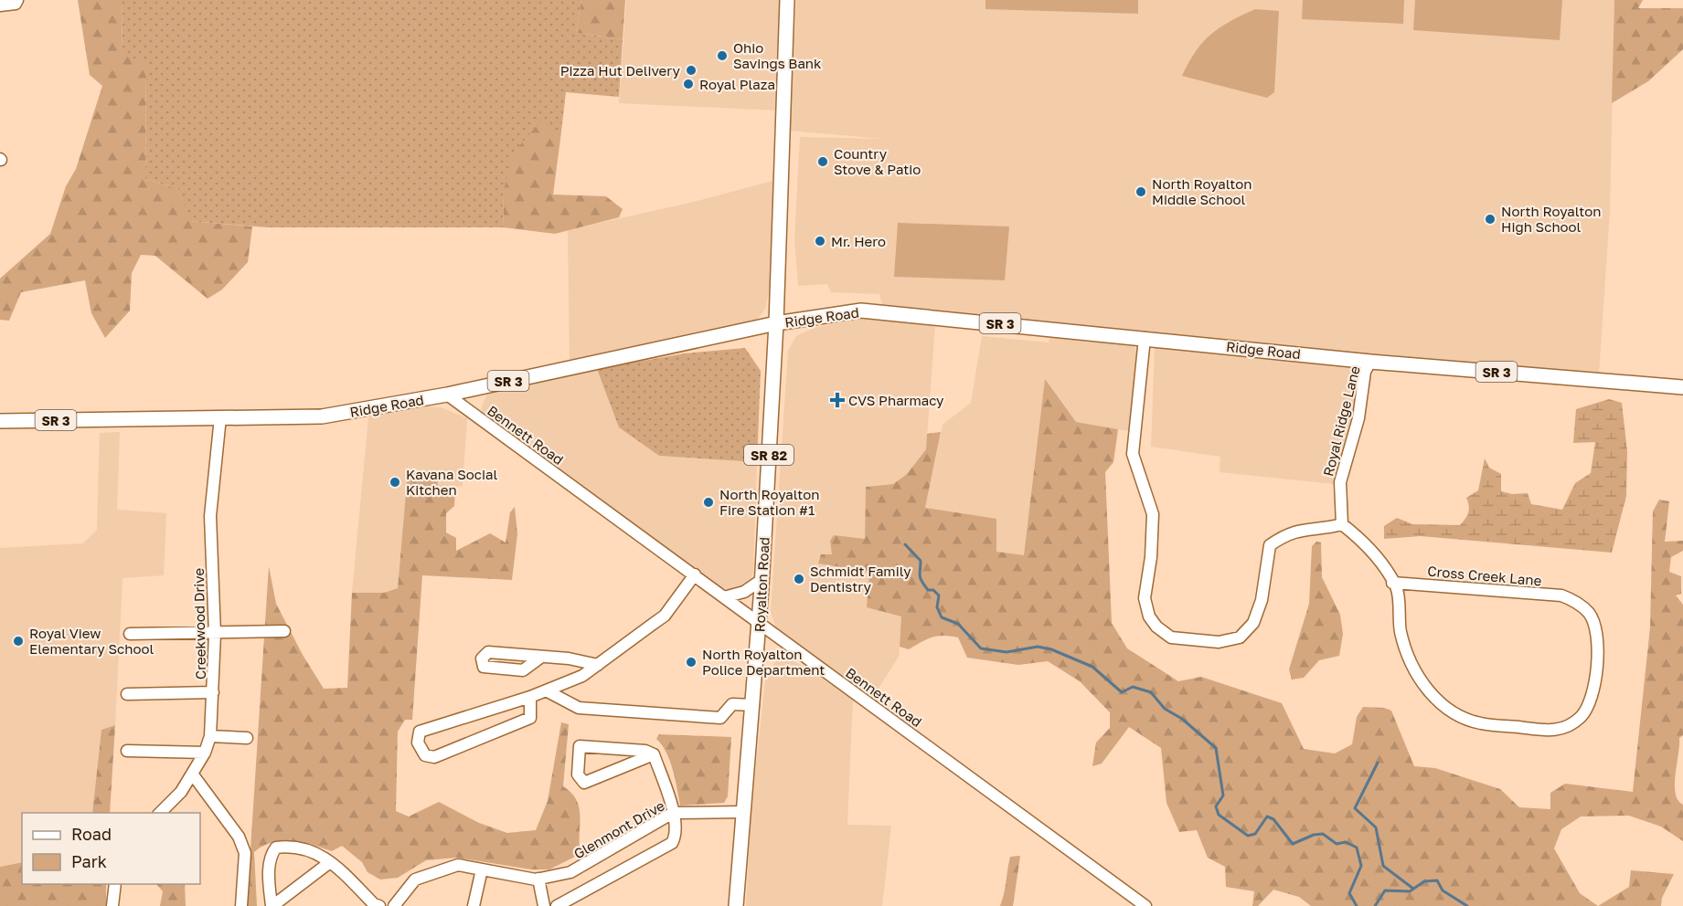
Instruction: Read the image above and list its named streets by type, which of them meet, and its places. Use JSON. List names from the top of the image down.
{
  "streets": {
    "main road": [
      "Ridge Road",
      "SR 3",
      "SR 82",
      "Royalton Road"
    ],
    "street": [
      "Royal Ridge Lane",
      "Bennett Road",
      "Cross Creek Lane",
      "Creekwood Drive",
      "Glenmont Drive"
    ]
  },
  "crossings": [
    ["Ridge Road", "Royal Ridge Lane"],
    ["Ridge Road", "Bennett Road"],
    ["Ridge Road", "Royalton Road"],
    ["Ridge Road", "Creekwood Drive"],
    ["Bennett Road", "Royalton Road"],
    ["Royalton Road", "Glenmont Drive"]
  ],
  "places": {
    "other": [
      "Ohio Savings Bank",
      "Pizza Hut Delivery",
      "Royal Plaza",
      "Country Stove & Patio",
      "North Royalton Middle School",
      "North Royalton High School",
      "Mr. Hero",
      "Kavana Social Kitchen",
      "North Royalton Fire Station #1",
      "Schmidt Family Dentistry",
      "Royal View Elementary School",
      "North Royalton Police Department"
    ],
    "health": ["CVS Pharmacy"]
  },
  "legend": ["Road", "Park"]
}
